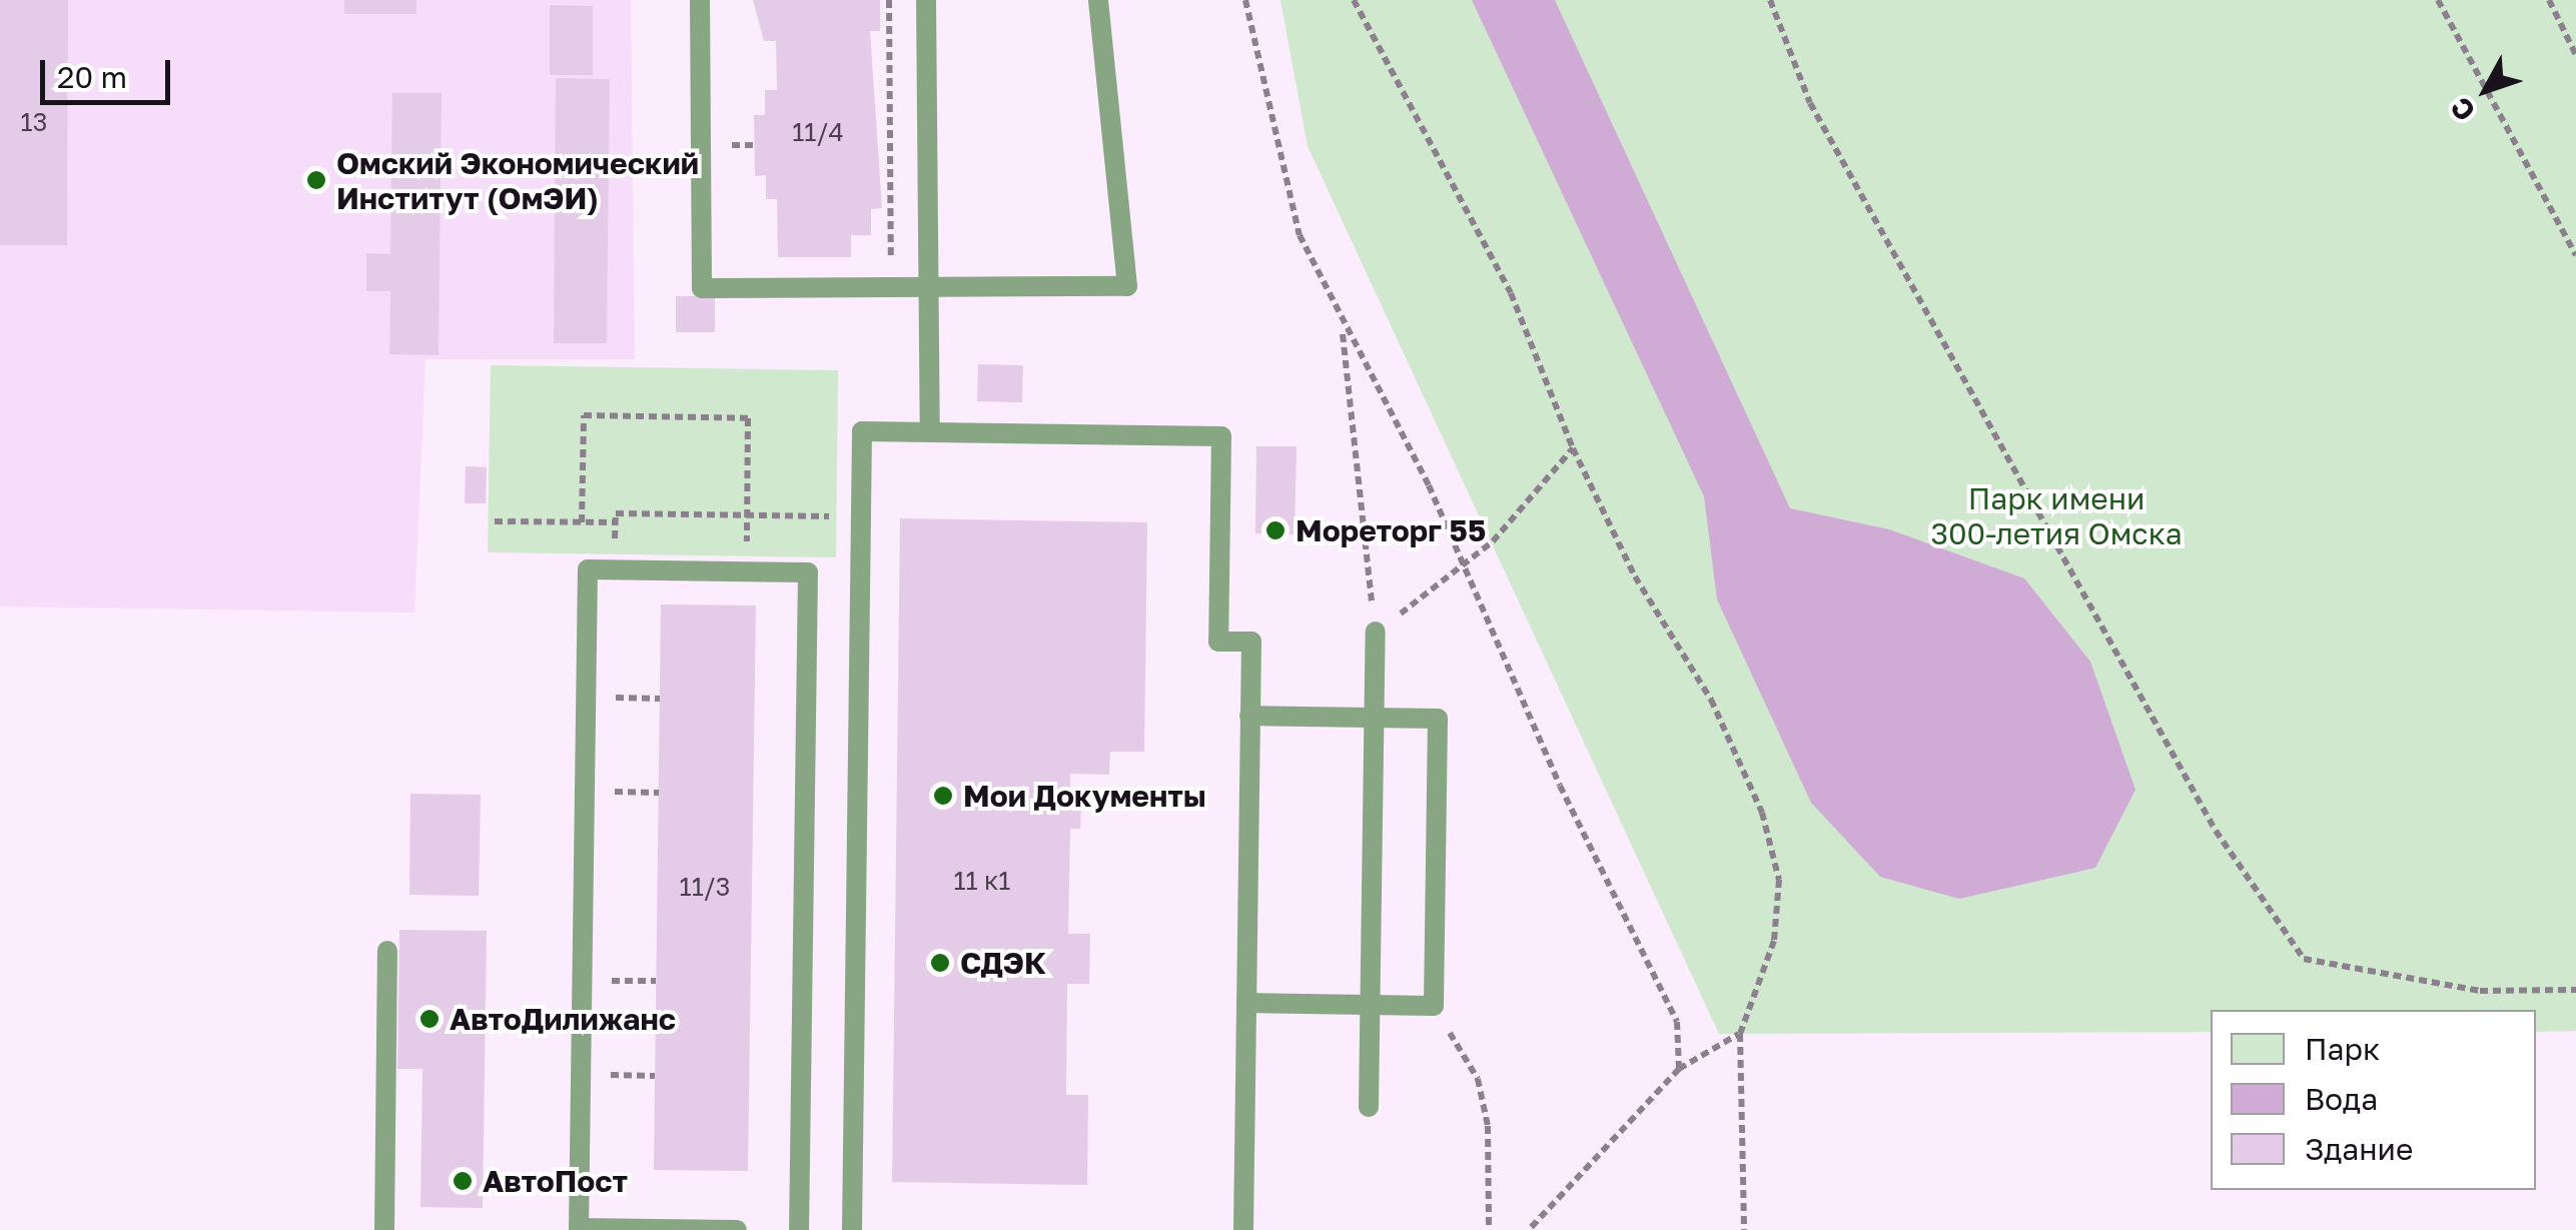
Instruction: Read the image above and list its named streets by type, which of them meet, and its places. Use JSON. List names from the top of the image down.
{
  "parks": ["Парк имени 300-летия Омска"],
  "places": [
    "Омский Экономический Институт (ОмЭИ)",
    "Мореторг 55",
    "Мои Документы",
    "СДЭК",
    "АвтоДилижанс",
    "АвтоПост"
  ],
  "house_numbers": [
    "13",
    "11/4",
    "11 к1",
    "11/3"
  ],
  "legend": ["Парк", "Вода", "Здание"],
  "scale_bar": "20 m",
  "north": "bottom left"
}
